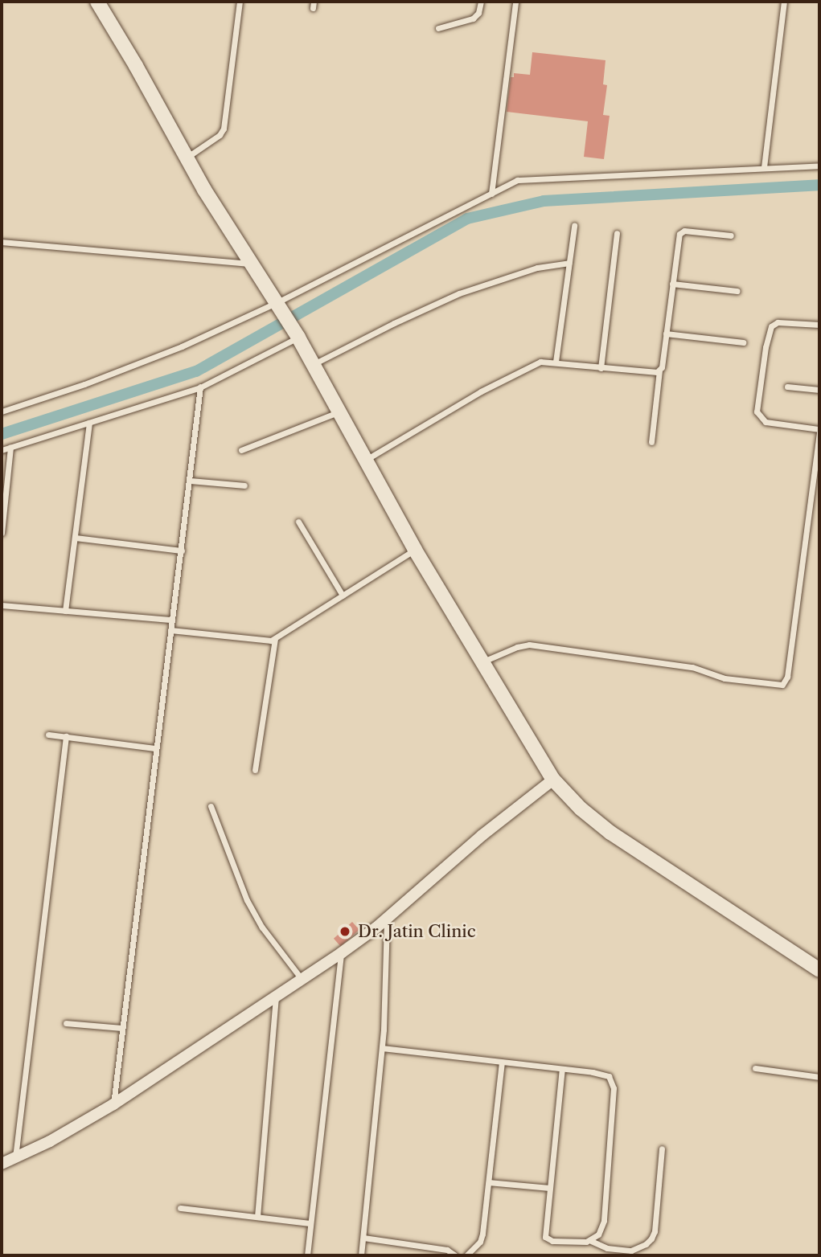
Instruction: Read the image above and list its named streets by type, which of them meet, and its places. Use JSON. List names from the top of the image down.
{
  "places": ["Dr. Jatin Clinic"]
}
